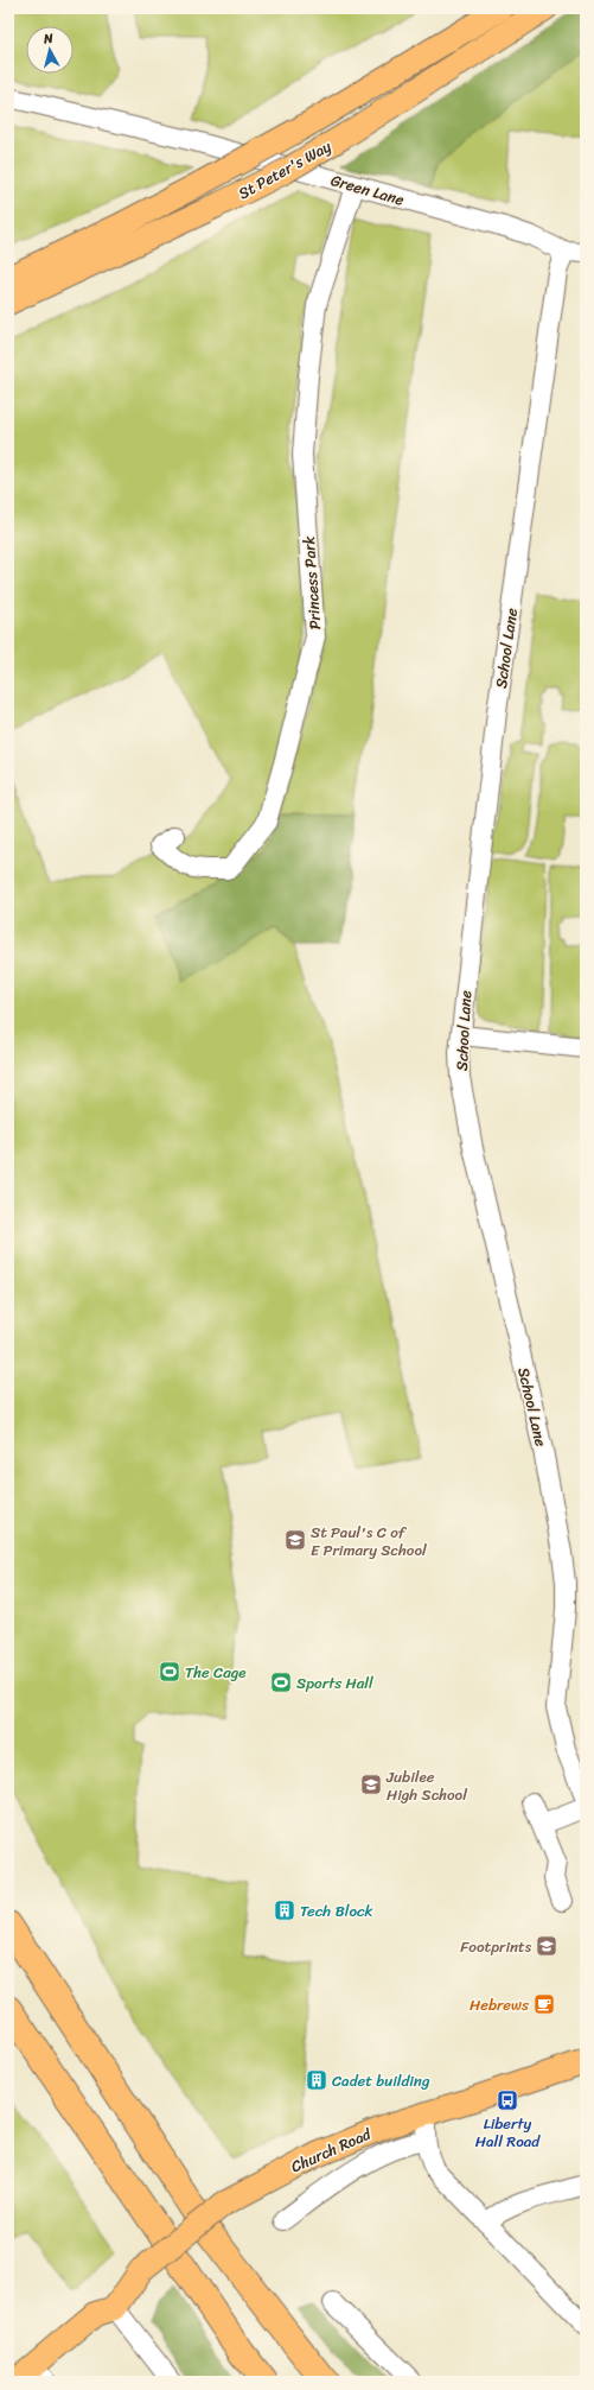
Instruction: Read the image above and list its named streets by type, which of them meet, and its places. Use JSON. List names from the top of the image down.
{
  "streets": {
    "main road": ["St Peter's Way", "Church Road"],
    "street": ["Green Lane", "Princess Park", "School Lane"]
  },
  "crossings": [
    ["Green Lane", "Princess Park"],
    ["Green Lane", "School Lane"]
  ],
  "places": {
    "school or university": ["St Paul's C of E Primary School", "Jubilee High School", "Footprints"],
    "sports": ["The Cage", "Sports Hall"],
    "building": ["Tech Block", "Cadet building"],
    "cafe": ["Hebrews"],
    "bus stop": ["Liberty Hall Road"]
  },
  "north": "top"
}
